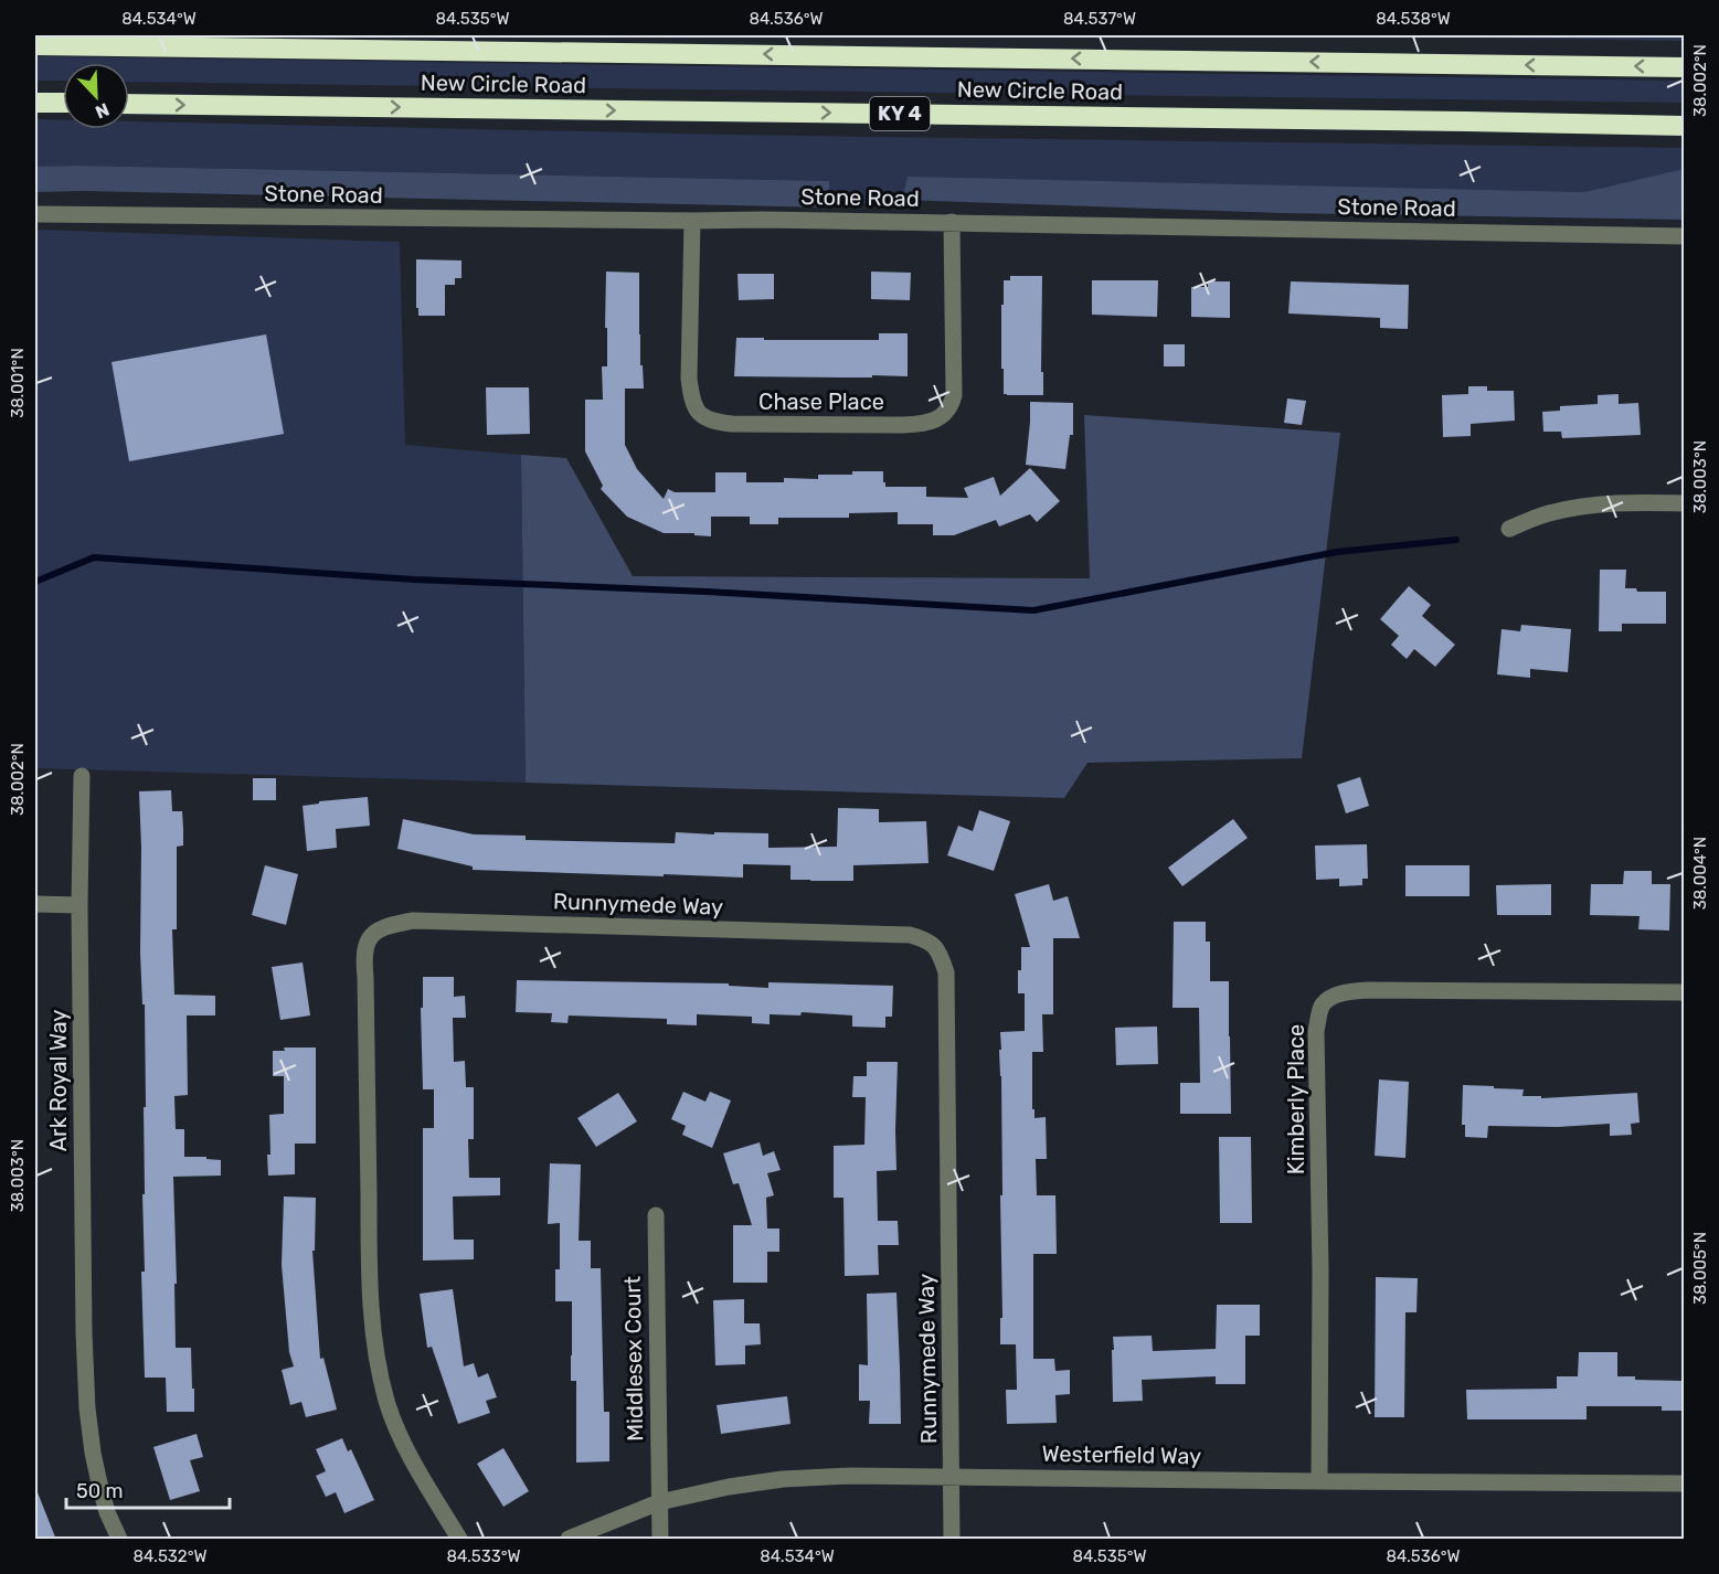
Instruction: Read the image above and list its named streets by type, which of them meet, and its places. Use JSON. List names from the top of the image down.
{
  "streets": {
    "highway": ["New Circle Road", "KY 4"],
    "street": [
      "Stone Road",
      "Chase Place",
      "Runnymede Way",
      "Ark Royal Way",
      "Kimberly Place",
      "Middlesex Court",
      "Westerfield Way"
    ]
  },
  "crossings": [
    ["Stone Road", "Chase Place"],
    ["Runnymede Way", "Westerfield Way"],
    ["Kimberly Place", "Westerfield Way"],
    ["Middlesex Court", "Westerfield Way"]
  ],
  "scale_bar": "50 m",
  "north": "bottom right",
  "coordinates": [
    "84.534°W",
    "84.535°W",
    "84.536°W",
    "84.537°W",
    "84.538°W",
    "38.002°N",
    "38.001°N",
    "38.003°N",
    "38.004°N",
    "38.005°N",
    "84.532°W",
    "84.533°W"
  ]
}
